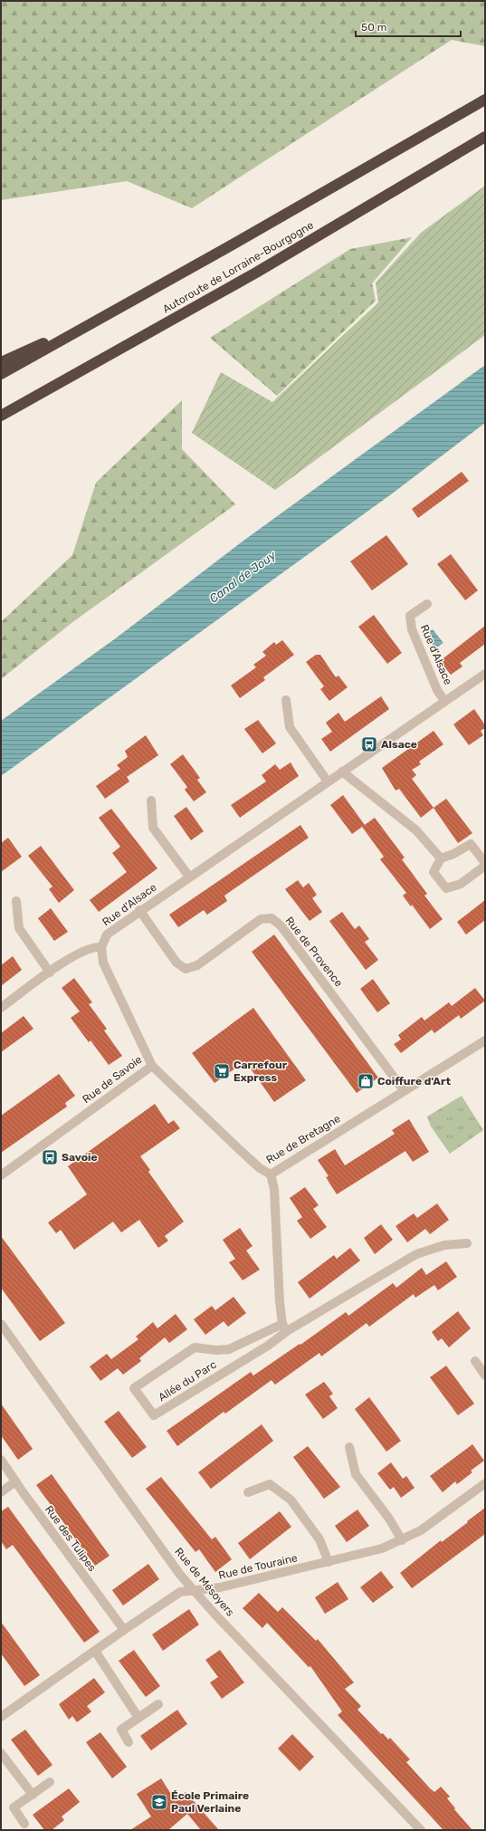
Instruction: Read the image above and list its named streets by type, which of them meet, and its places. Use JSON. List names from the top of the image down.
{
  "streets": {
    "highway": ["Autoroute de Lorraine-Bourgogne"],
    "street": [
      "Rue d'Alsace",
      "Rue de Provence",
      "Rue de Savoie",
      "Rue de Bretagne",
      "Allée du Parc",
      "Rue des Tulipes",
      "Rue de Touraine",
      "Rue de Mésoyers"
    ]
  },
  "crossings": [
    ["Rue d'Alsace", "Rue de Provence"],
    ["Rue d'Alsace", "Rue de Savoie"],
    ["Rue de Provence", "Rue de Bretagne"],
    ["Rue de Savoie", "Rue de Bretagne"],
    ["Rue des Tulipes", "Rue de Touraine"],
    ["Rue de Touraine", "Rue de Mésoyers"]
  ],
  "water": ["Canal de Jouy"],
  "places": {
    "bus stop": ["Alsace", "Savoie"],
    "supermarket": ["Carrefour Express"],
    "shop": ["Coiffure d'Art"],
    "school or university": ["École Primaire Paul Verlaine"]
  },
  "scale_bar": "50 m"
}
